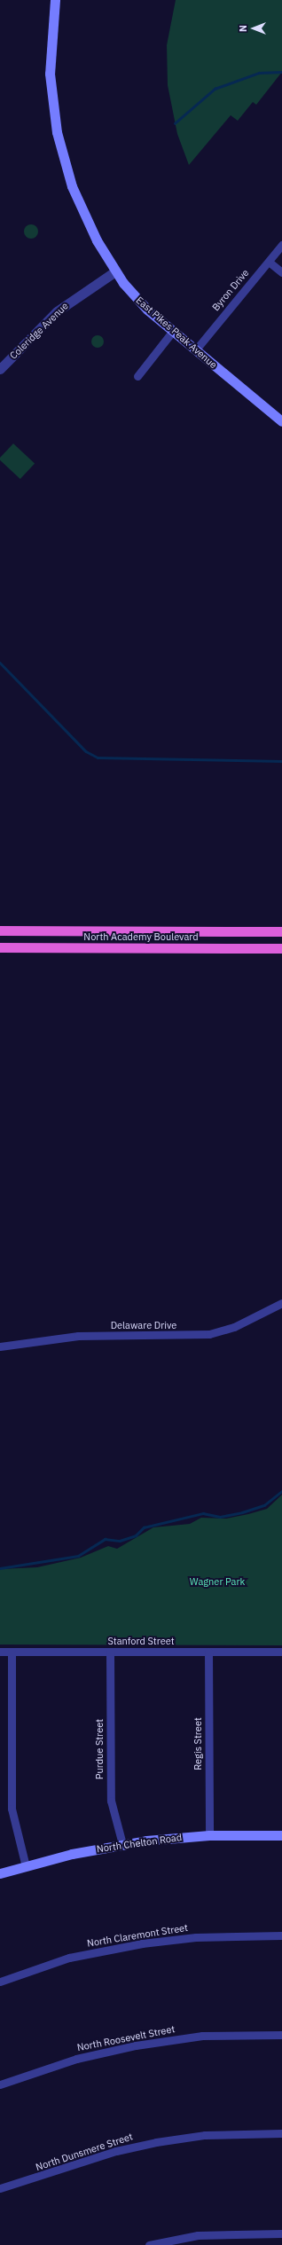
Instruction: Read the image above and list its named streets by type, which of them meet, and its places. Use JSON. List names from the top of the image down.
{
  "streets": {
    "highway": ["North Academy Boulevard"],
    "main road": ["East Pikes Peak Avenue", "North Chelton Road"],
    "street": [
      "Byron Drive",
      "Coleridge Avenue",
      "Delaware Drive",
      "Stanford Street",
      "Regis Street",
      "Purdue Street",
      "North Claremont Street",
      "North Roosevelt Street",
      "North Dunsmere Street"
    ]
  },
  "crossings": [
    ["Byron Drive", "East Pikes Peak Avenue"],
    ["Coleridge Avenue", "East Pikes Peak Avenue"],
    ["Stanford Street", "Regis Street"],
    ["Stanford Street", "Purdue Street"],
    ["Regis Street", "North Chelton Road"],
    ["Purdue Street", "North Chelton Road"]
  ],
  "parks": ["Wagner Park"],
  "north": "left"
}
